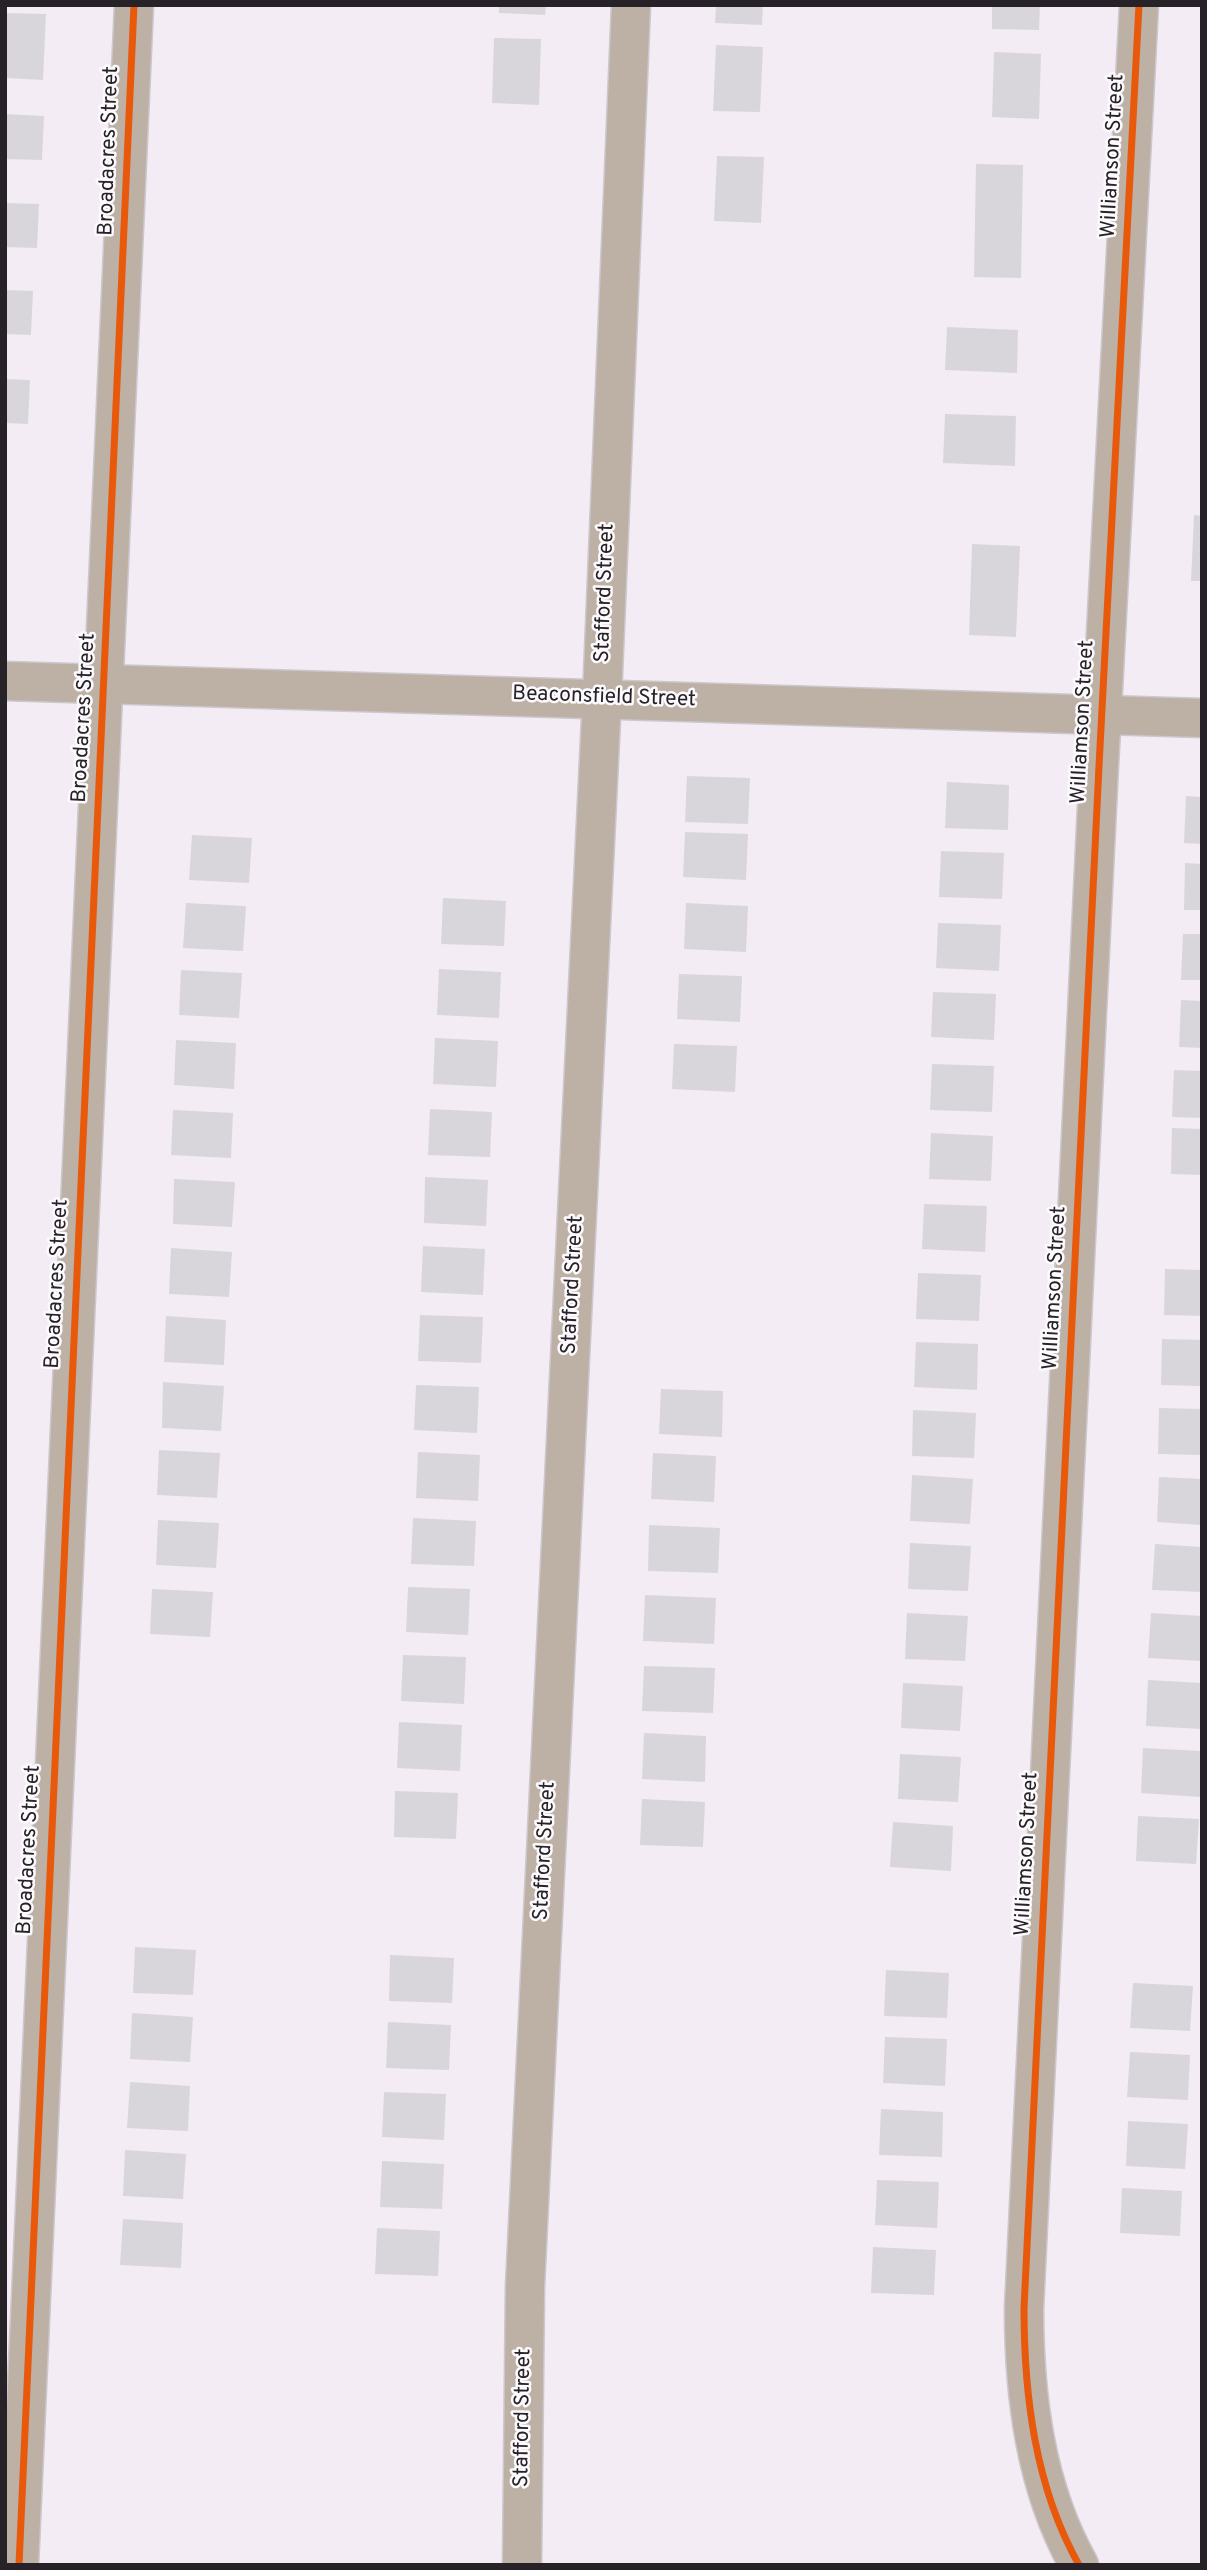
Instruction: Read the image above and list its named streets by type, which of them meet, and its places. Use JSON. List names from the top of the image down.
{
  "streets": {
    "street": [
      "Broadacres Street",
      "Williamson Street",
      "Stafford Street",
      "Beaconsfield Street"
    ]
  },
  "crossings": [
    ["Broadacres Street", "Beaconsfield Street"],
    ["Williamson Street", "Beaconsfield Street"],
    ["Stafford Street", "Beaconsfield Street"]
  ]
}
